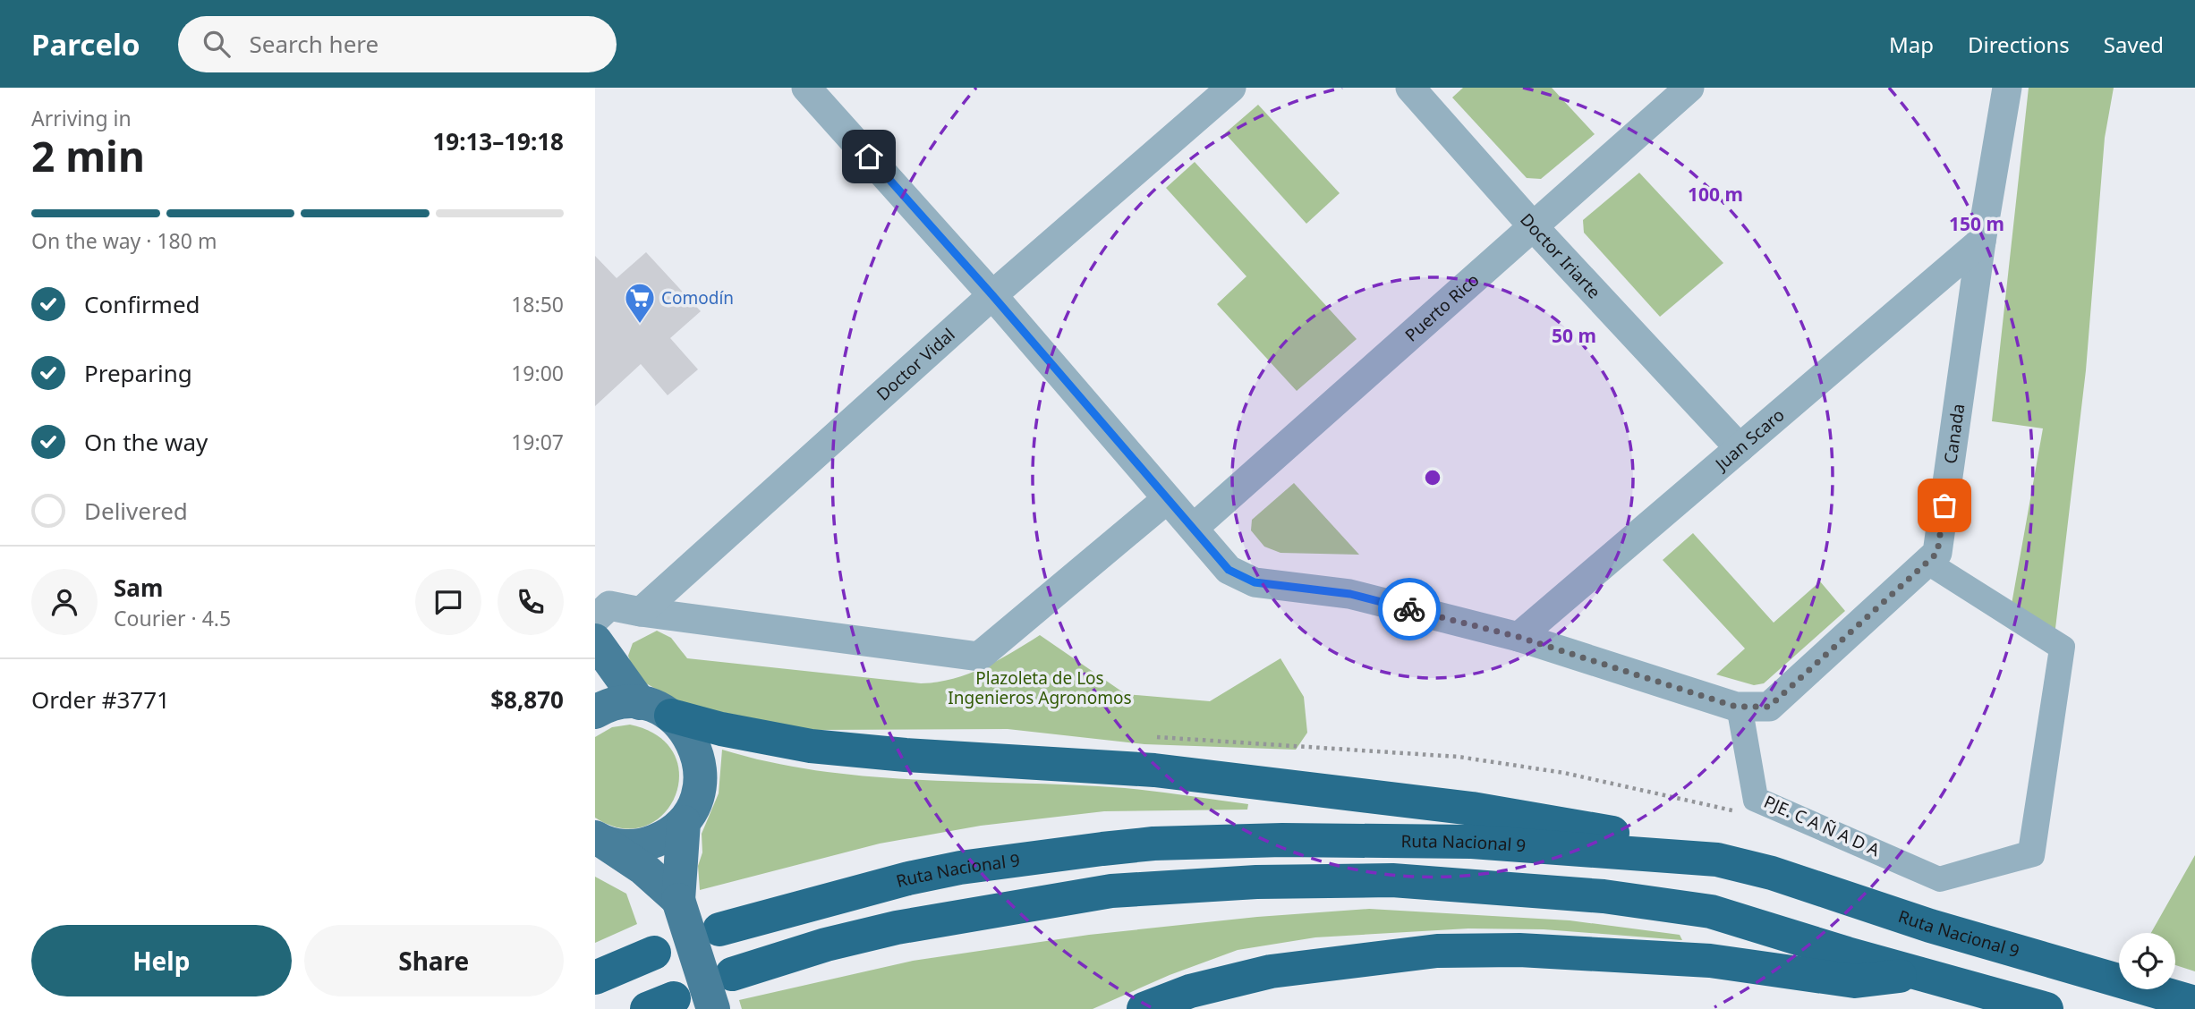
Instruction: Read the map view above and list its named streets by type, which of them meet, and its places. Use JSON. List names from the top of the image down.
{
  "streets": {
    "highway": ["Ruta Nacional 9"],
    "street": [
      "Doctor Iriarte",
      "Puerto Rico",
      "Doctor Vidal",
      "Canada",
      "Juan Scaro",
      "PJE. C A Ñ A D A"
    ]
  },
  "crossings": [
    ["Doctor Iriarte", "Puerto Rico"],
    ["Doctor Iriarte", "Juan Scaro"],
    ["Canada", "Juan Scaro"]
  ],
  "parks": ["Plazoleta de Los Ingenieros Agronomos"],
  "places": {
    "supermarket": ["Comodín"]
  },
  "page": {
    "header": "Parcelo",
    "search": "Search here",
    "nav": ["Map", "Directions", "Saved"],
    "heading": ["2 min", "Arriving in", "19:13–19:18"],
    "panel": [
      "Sam",
      "Courier · 4.5",
      "Order #3771",
      "$8,870"
    ],
    "bar": "On the way · 180 m",
    "list": [
      ["Confirmed", "18:50"],
      ["Preparing", "19:00"],
      ["On the way", "19:07"],
      "Delivered"
    ],
    "buttons": ["Help", "Share"]
  },
  "rings": ["100 m", "150 m", "50 m"]
}
